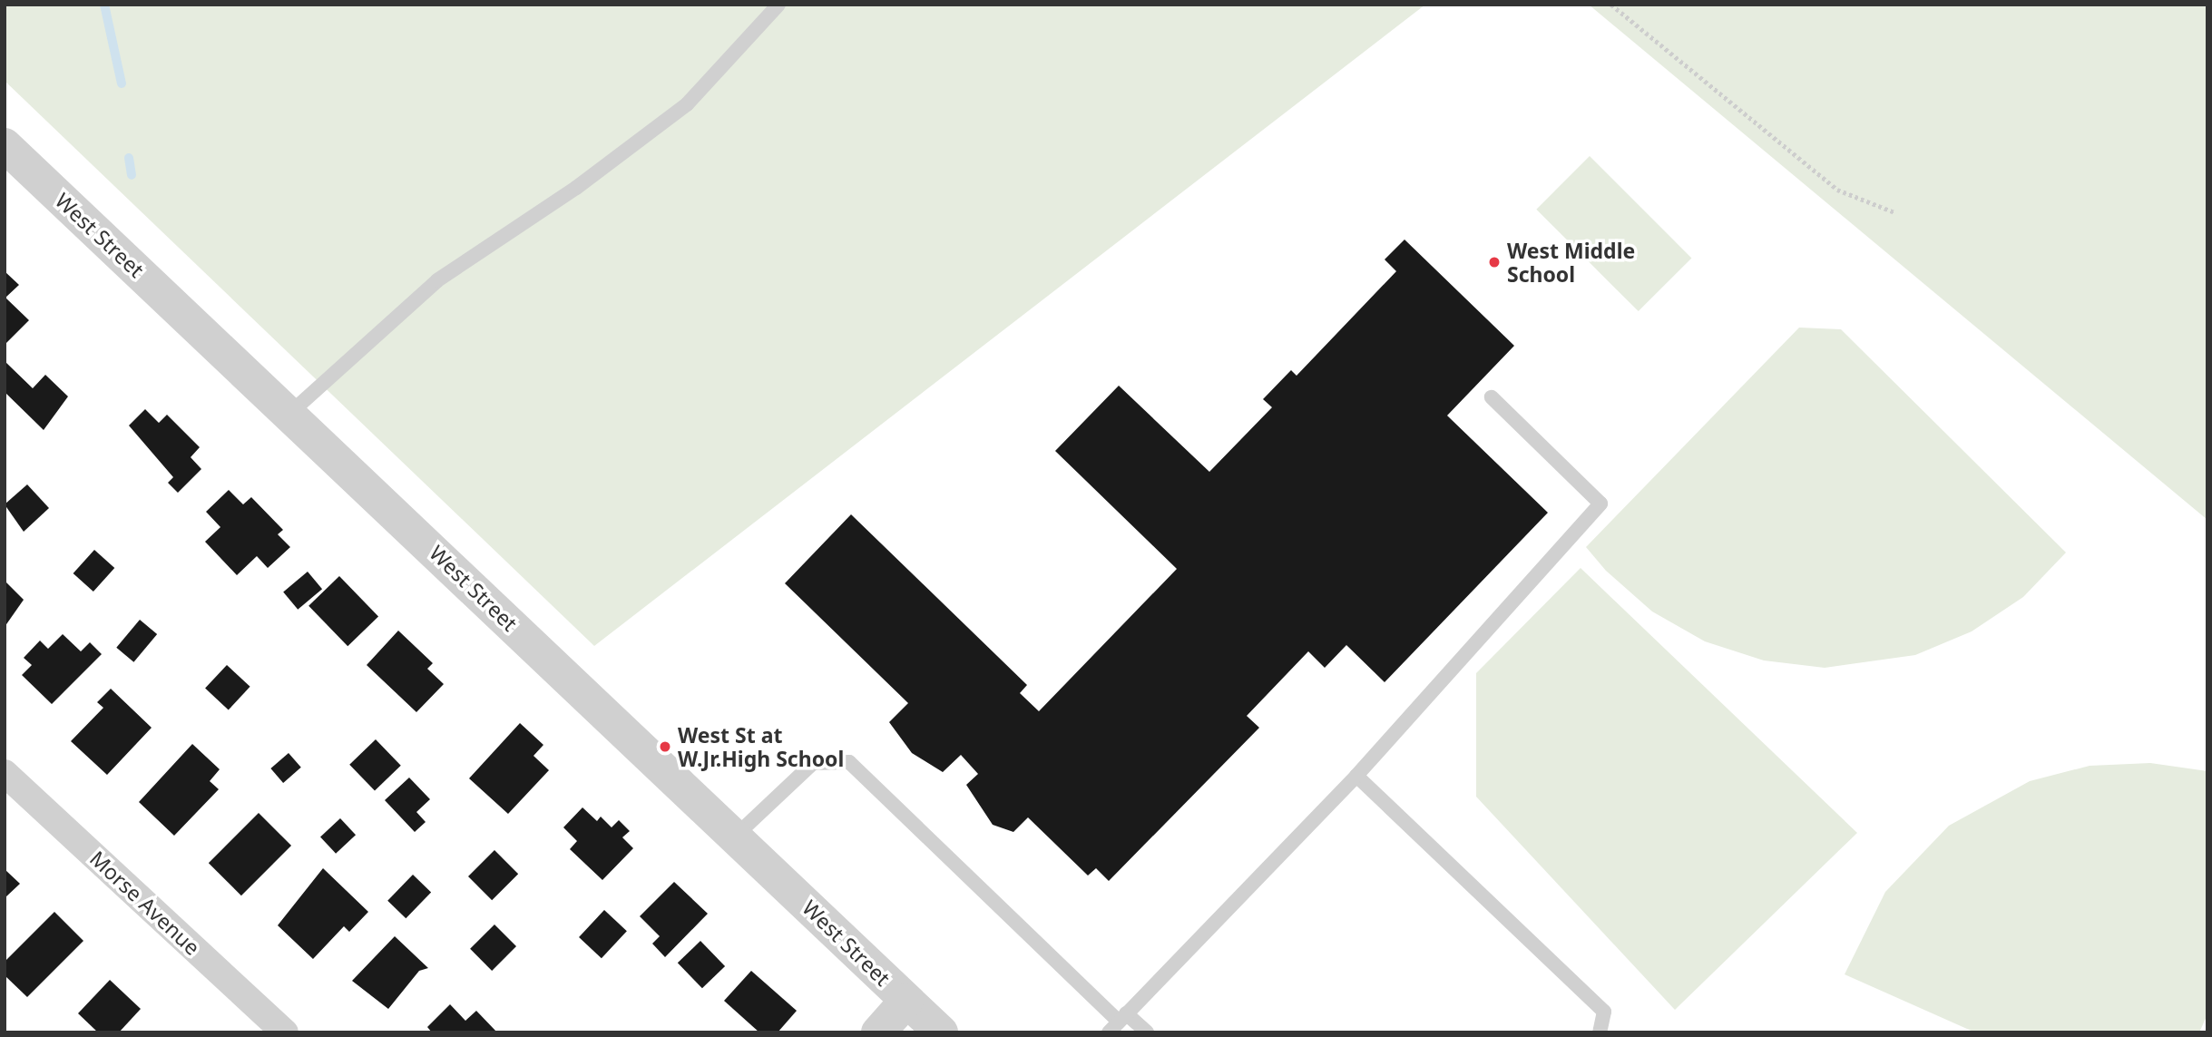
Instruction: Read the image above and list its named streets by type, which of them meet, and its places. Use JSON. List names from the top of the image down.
{
  "streets": {
    "street": ["West Street", "Morse Avenue"]
  },
  "places": ["West Middle School", "West St at W.Jr.High School"]
}
